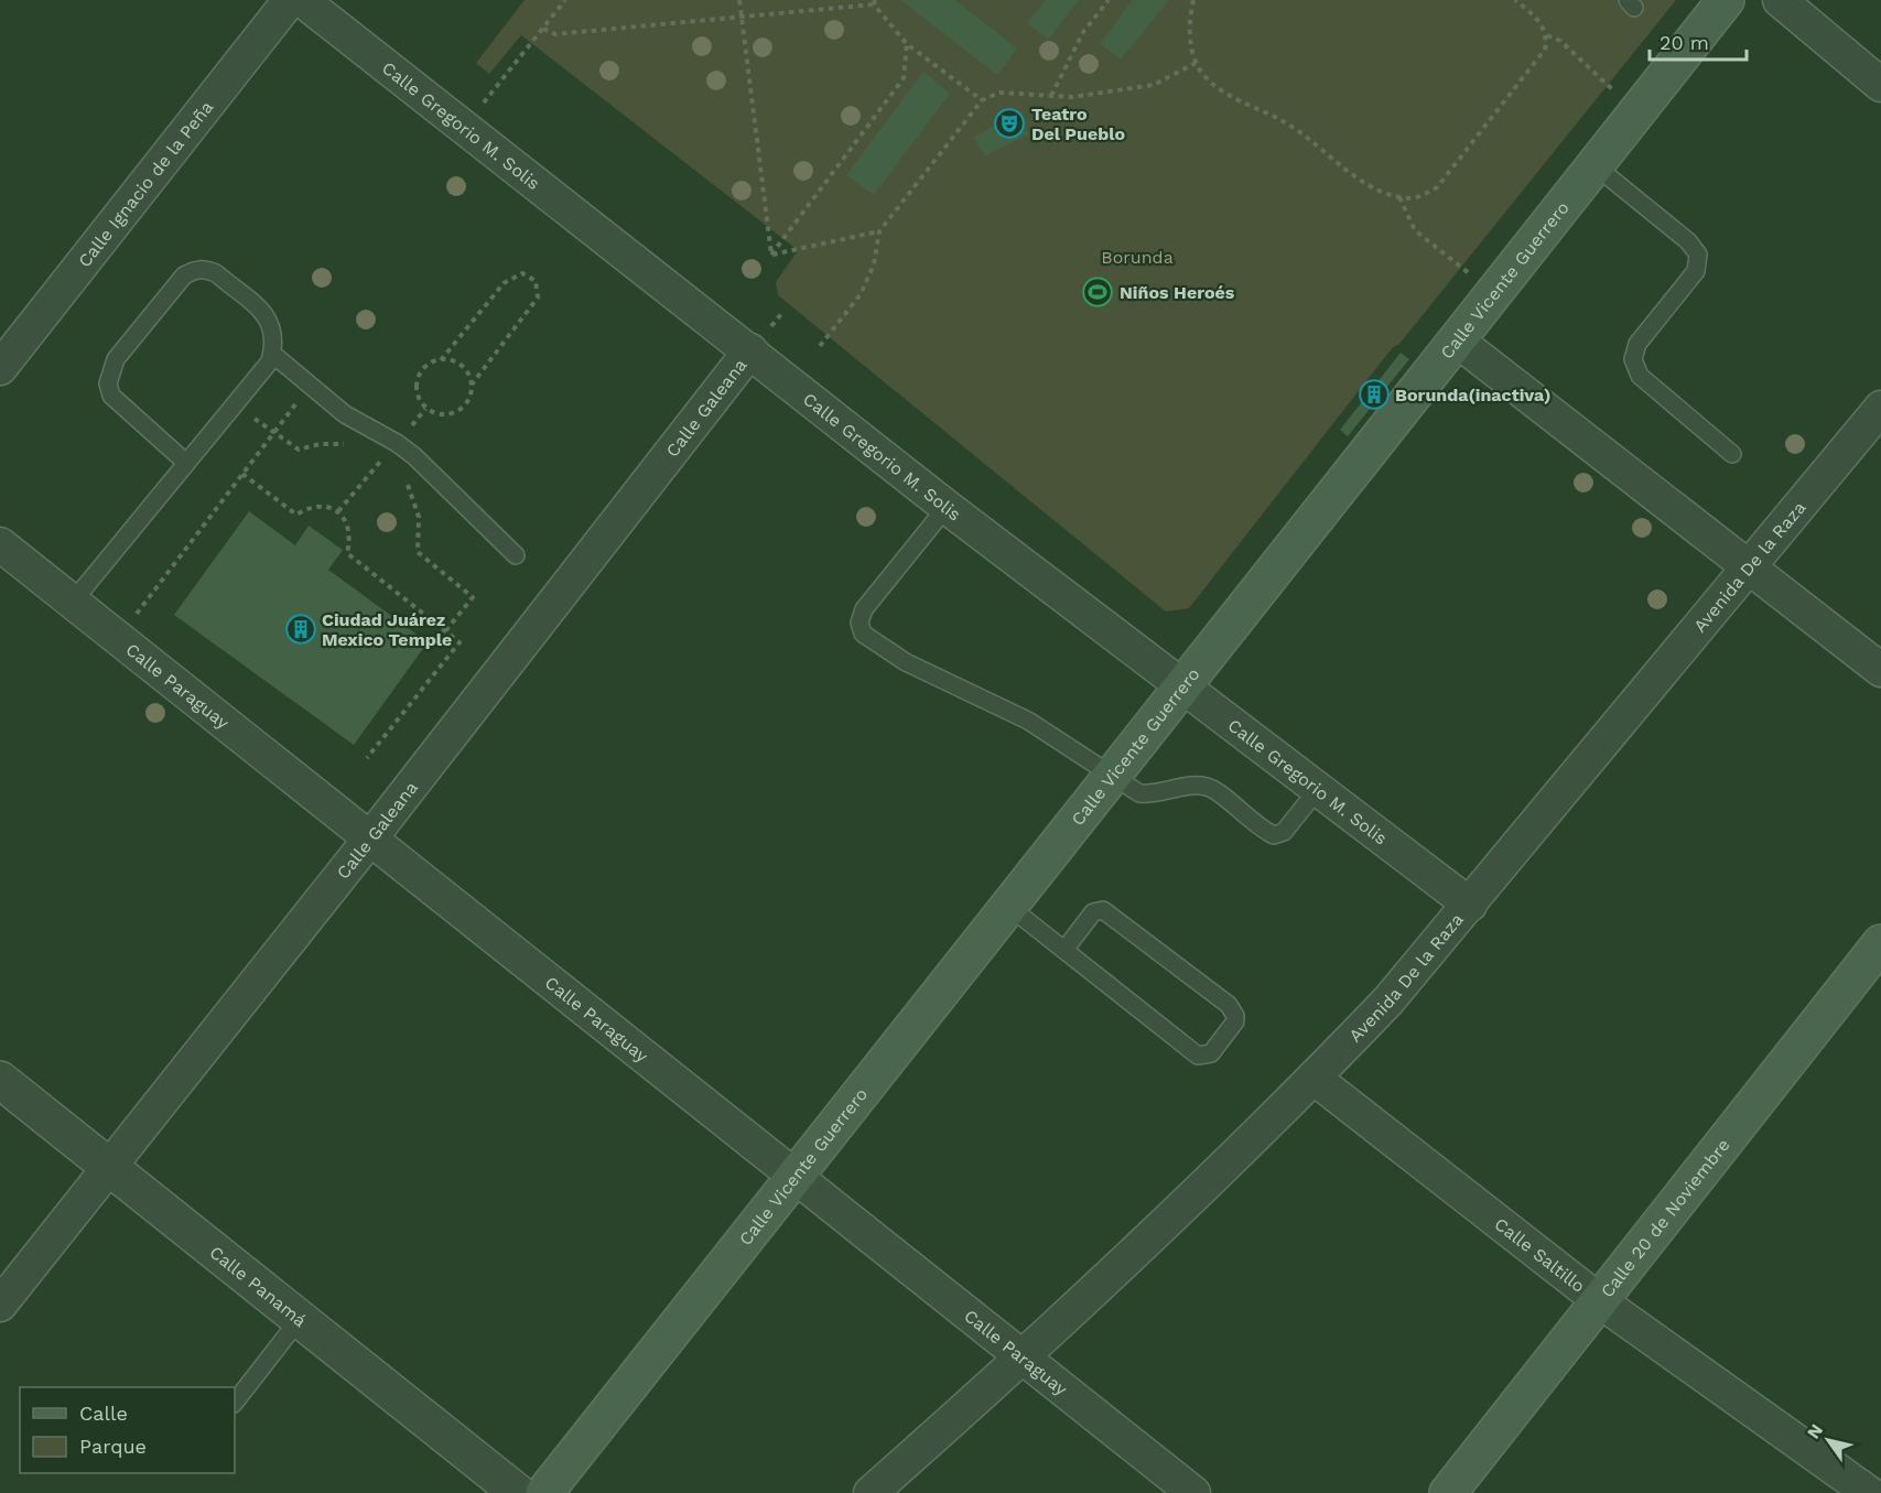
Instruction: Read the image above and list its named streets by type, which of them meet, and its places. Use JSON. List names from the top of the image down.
{
  "streets": {
    "main road": ["Calle Vicente Guerrero", "Calle 20 de Noviembre"],
    "street": [
      "Calle Gregorio M. Solis",
      "Calle Ignacio de la Peña",
      "Calle Galeana",
      "Avenida De la Raza",
      "Calle Paraguay",
      "Calle Saltillo",
      "Calle Panamá"
    ]
  },
  "crossings": [
    ["Calle Gregorio M. Solis", "Calle Vicente Guerrero"],
    ["Calle Gregorio M. Solis", "Calle Galeana"],
    ["Calle Gregorio M. Solis", "Avenida De la Raza"],
    ["Calle Vicente Guerrero", "Calle Paraguay"],
    ["Calle Galeana", "Calle Paraguay"],
    ["Calle Galeana", "Calle Panamá"],
    ["Avenida De la Raza", "Calle Paraguay"],
    ["Avenida De la Raza", "Calle Saltillo"],
    ["Calle 20 de Noviembre", "Calle Saltillo"]
  ],
  "parks": ["Borunda"],
  "places": {
    "theatre": ["Teatro Del Pueblo"],
    "sports": ["Niños Heroés"],
    "building": ["Borunda(inactiva)", "Ciudad Juárez Mexico Temple"]
  },
  "legend": ["Calle", "Parque"],
  "scale_bar": "20 m",
  "north": "top left"
}
